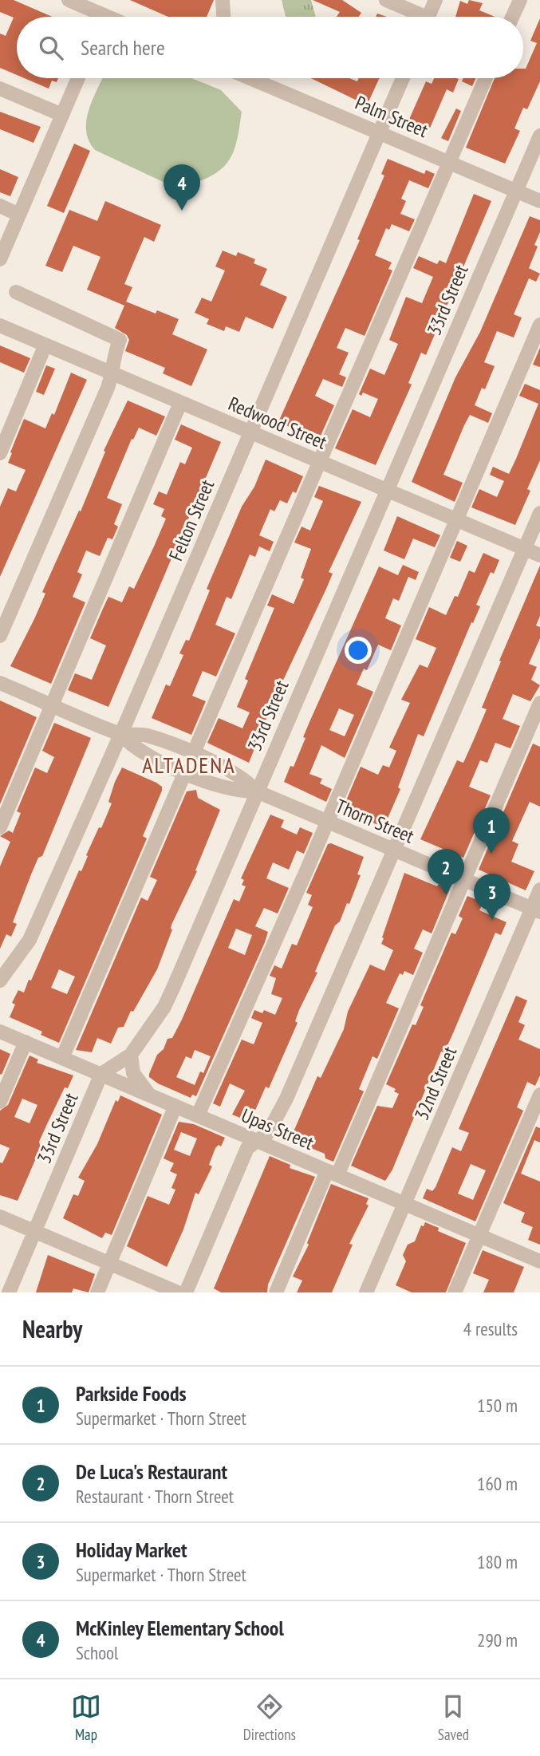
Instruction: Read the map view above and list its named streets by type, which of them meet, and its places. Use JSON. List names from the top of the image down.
{
  "streets": {
    "street": [
      "Palm Street",
      "33rd Street",
      "Redwood Street",
      "Felton Street",
      "Thorn Street",
      "32nd Street",
      "Upas Street"
    ]
  },
  "crossings": [
    ["Palm Street", "33rd Street"],
    ["Palm Street", "Felton Street"],
    ["33rd Street", "Redwood Street"],
    ["33rd Street", "Thorn Street"],
    ["33rd Street", "Upas Street"],
    ["Redwood Street", "Felton Street"],
    ["Felton Street", "Thorn Street"],
    ["Thorn Street", "32nd Street"],
    ["32nd Street", "Upas Street"]
  ],
  "districts": ["ALTADENA"],
  "page": {
    "search": "Search here",
    "pins": [
      "4",
      "1",
      "2",
      "3"
    ],
    "heading": ["Nearby", "4 results"],
    "list": [
      {
        "mark": "1",
        "name": "Parkside Foods",
        "note": "Supermarket · Thorn Street",
        "value": "150 m"
      },
      {
        "mark": "2",
        "name": "De Luca's Restaurant",
        "note": "Restaurant · Thorn Street",
        "value": "160 m"
      },
      {
        "mark": "3",
        "name": "Holiday Market",
        "note": "Supermarket · Thorn Street",
        "value": "180 m"
      },
      {
        "mark": "4",
        "name": "McKinley Elementary School",
        "note": "School",
        "value": "290 m"
      }
    ],
    "nav": ["Map", "Directions", "Saved"]
  }
}
